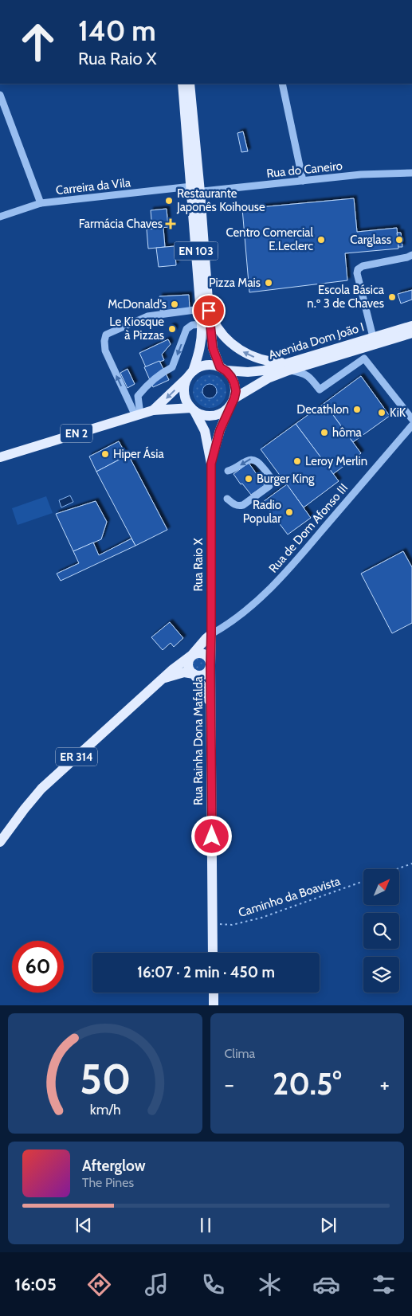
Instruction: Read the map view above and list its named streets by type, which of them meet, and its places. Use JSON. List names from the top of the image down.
{
  "streets": {
    "main road": [
      "EN 103",
      "Avenida Dom João I",
      "EN 2",
      "Rua Raio X",
      "Rua Rainha Dona Mafalda",
      "ER 314"
    ],
    "street": ["Rua do Caneiro", "Carreira da Vila", "Rua de Dom Afonso III"],
    "path": ["Caminho da Boavista"]
  },
  "crossings": [
    ["Rua do Caneiro", "Carreira da Vila"],
    ["Rua do Caneiro", "EN 103"],
    ["Carreira da Vila", "EN 103"],
    ["EN 103", "Avenida Dom João I"],
    ["EN 103", "EN 2"],
    ["EN 103", "Rua Raio X"],
    ["Avenida Dom João I", "EN 2"],
    ["Avenida Dom João I", "Rua Raio X"],
    ["EN 2", "Rua Raio X"],
    ["Rua de Dom Afonso III", "Rua Raio X"],
    ["Rua Raio X", "Rua Rainha Dona Mafalda"],
    ["Rua Raio X", "ER 314"],
    ["Rua Rainha Dona Mafalda", "ER 314"],
    ["Rua Rainha Dona Mafalda", "Caminho da Boavista"]
  ],
  "places": {
    "other": [
      "Restaurante Japonês Koihouse",
      "Centro Comercial E.Leclerc",
      "Carglass",
      "Pizza Mais",
      "Escola Básica n.º 3 de Chaves",
      "McDonald's",
      "Le Kiosque à Pizzas",
      "Decathlon",
      "KiK",
      "hôma",
      "Hiper Ásia",
      "Leroy Merlin",
      "Burger King",
      "Radio Popular"
    ],
    "health": ["Farmácia Chaves"]
  },
  "north": "top right",
  "page": {
    "turn": ["140 m", "Rua Raio X"],
    "limit": "60",
    "trip": "16:07 · 2 min · 450 m",
    "tile": "Clima",
    "heat": ["−", "20.5°", "+"],
    "song": ["Afterglow", "The Pines"],
    "tabs": "16:05",
    "gauge": ["50", "km/h"]
  }
}
